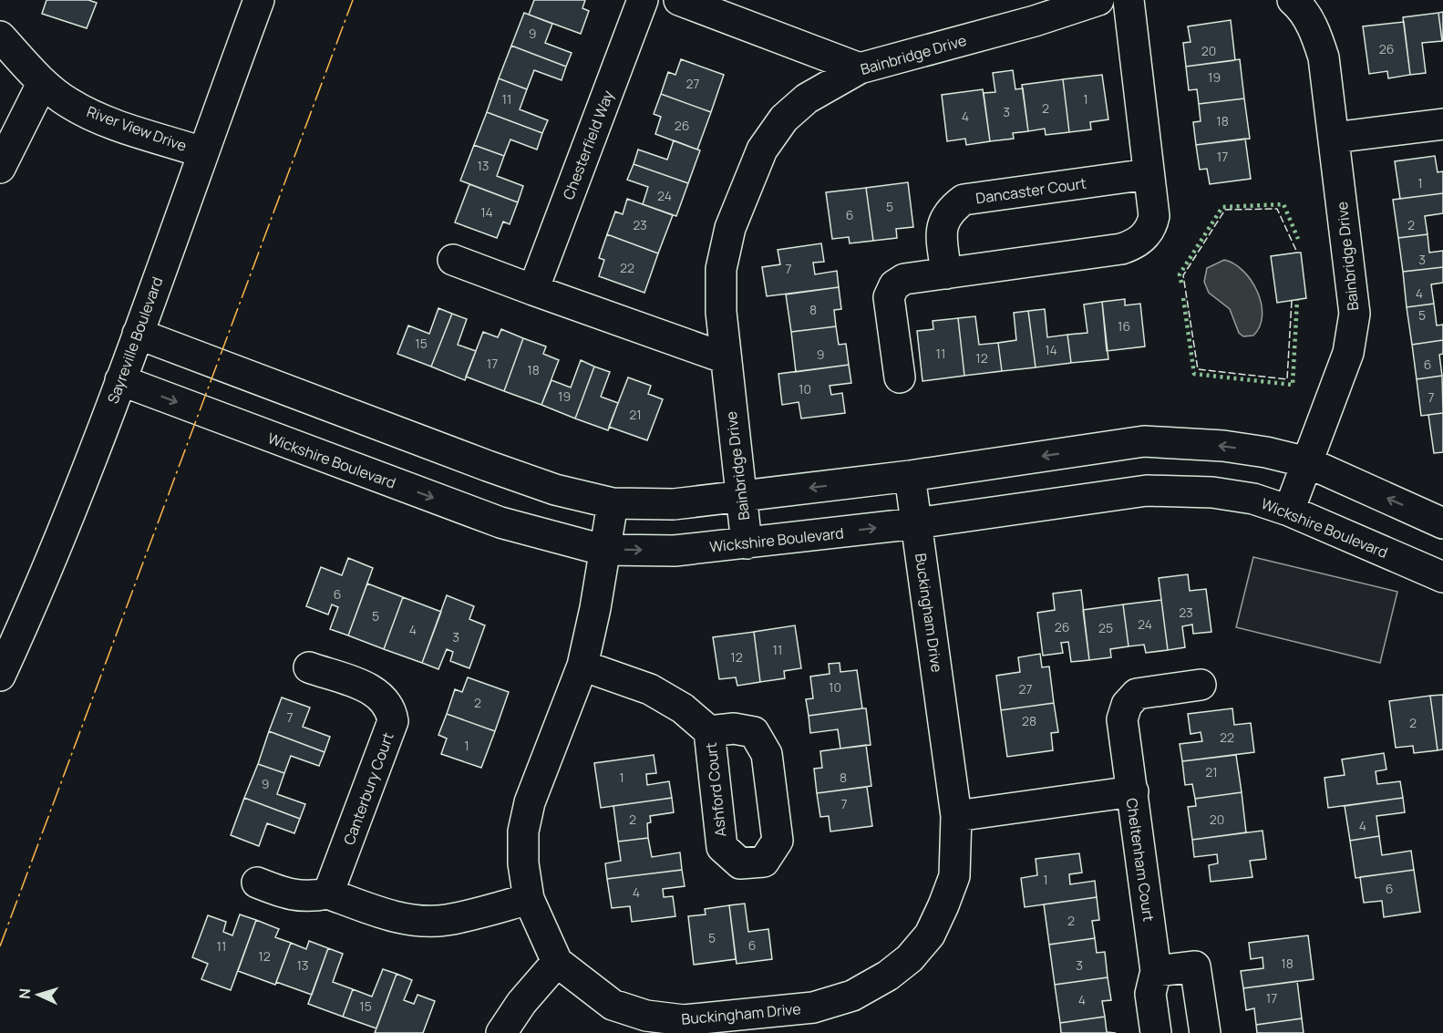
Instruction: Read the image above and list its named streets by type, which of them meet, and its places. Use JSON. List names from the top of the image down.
{
  "streets": {
    "street": [
      "Bainbridge Drive",
      "River View Drive",
      "Chesterfield Way",
      "Dancaster Court",
      "Sayreville Boulevard",
      "Wickshire Boulevard",
      "Buckingham Drive",
      "Canterbury Court",
      "Ashford Court",
      "Cheltenham Court"
    ]
  },
  "crossings": [
    ["Bainbridge Drive", "Wickshire Boulevard"],
    ["River View Drive", "Sayreville Boulevard"],
    ["Sayreville Boulevard", "Wickshire Boulevard"],
    ["Wickshire Boulevard", "Buckingham Drive"],
    ["Buckingham Drive", "Ashford Court"],
    ["Buckingham Drive", "Cheltenham Court"]
  ],
  "house_numbers": [
    "9",
    "26",
    "20",
    "19",
    "27",
    "11",
    "1",
    "2",
    "3",
    "4",
    "18",
    "26",
    "17",
    "13",
    "1",
    "24",
    "5",
    "14",
    "6",
    "23",
    "2",
    "3",
    "22",
    "7",
    "4",
    "8",
    "5",
    "16",
    "15",
    "14",
    "11",
    "9",
    "12",
    "17",
    "6",
    "18",
    "10",
    "19",
    "7",
    "21",
    "6",
    "23",
    "5",
    "24",
    "26",
    "25",
    "4",
    "3",
    "11",
    "12",
    "10",
    "27",
    "2",
    "7",
    "28",
    "2",
    "22",
    "1",
    "21",
    "1",
    "8",
    "9",
    "7",
    "2",
    "20",
    "4",
    "1",
    "6",
    "4",
    "2",
    "5",
    "6",
    "11",
    "12",
    "18",
    "13",
    "3",
    "17",
    "4",
    "15"
  ],
  "north": "left"
}
